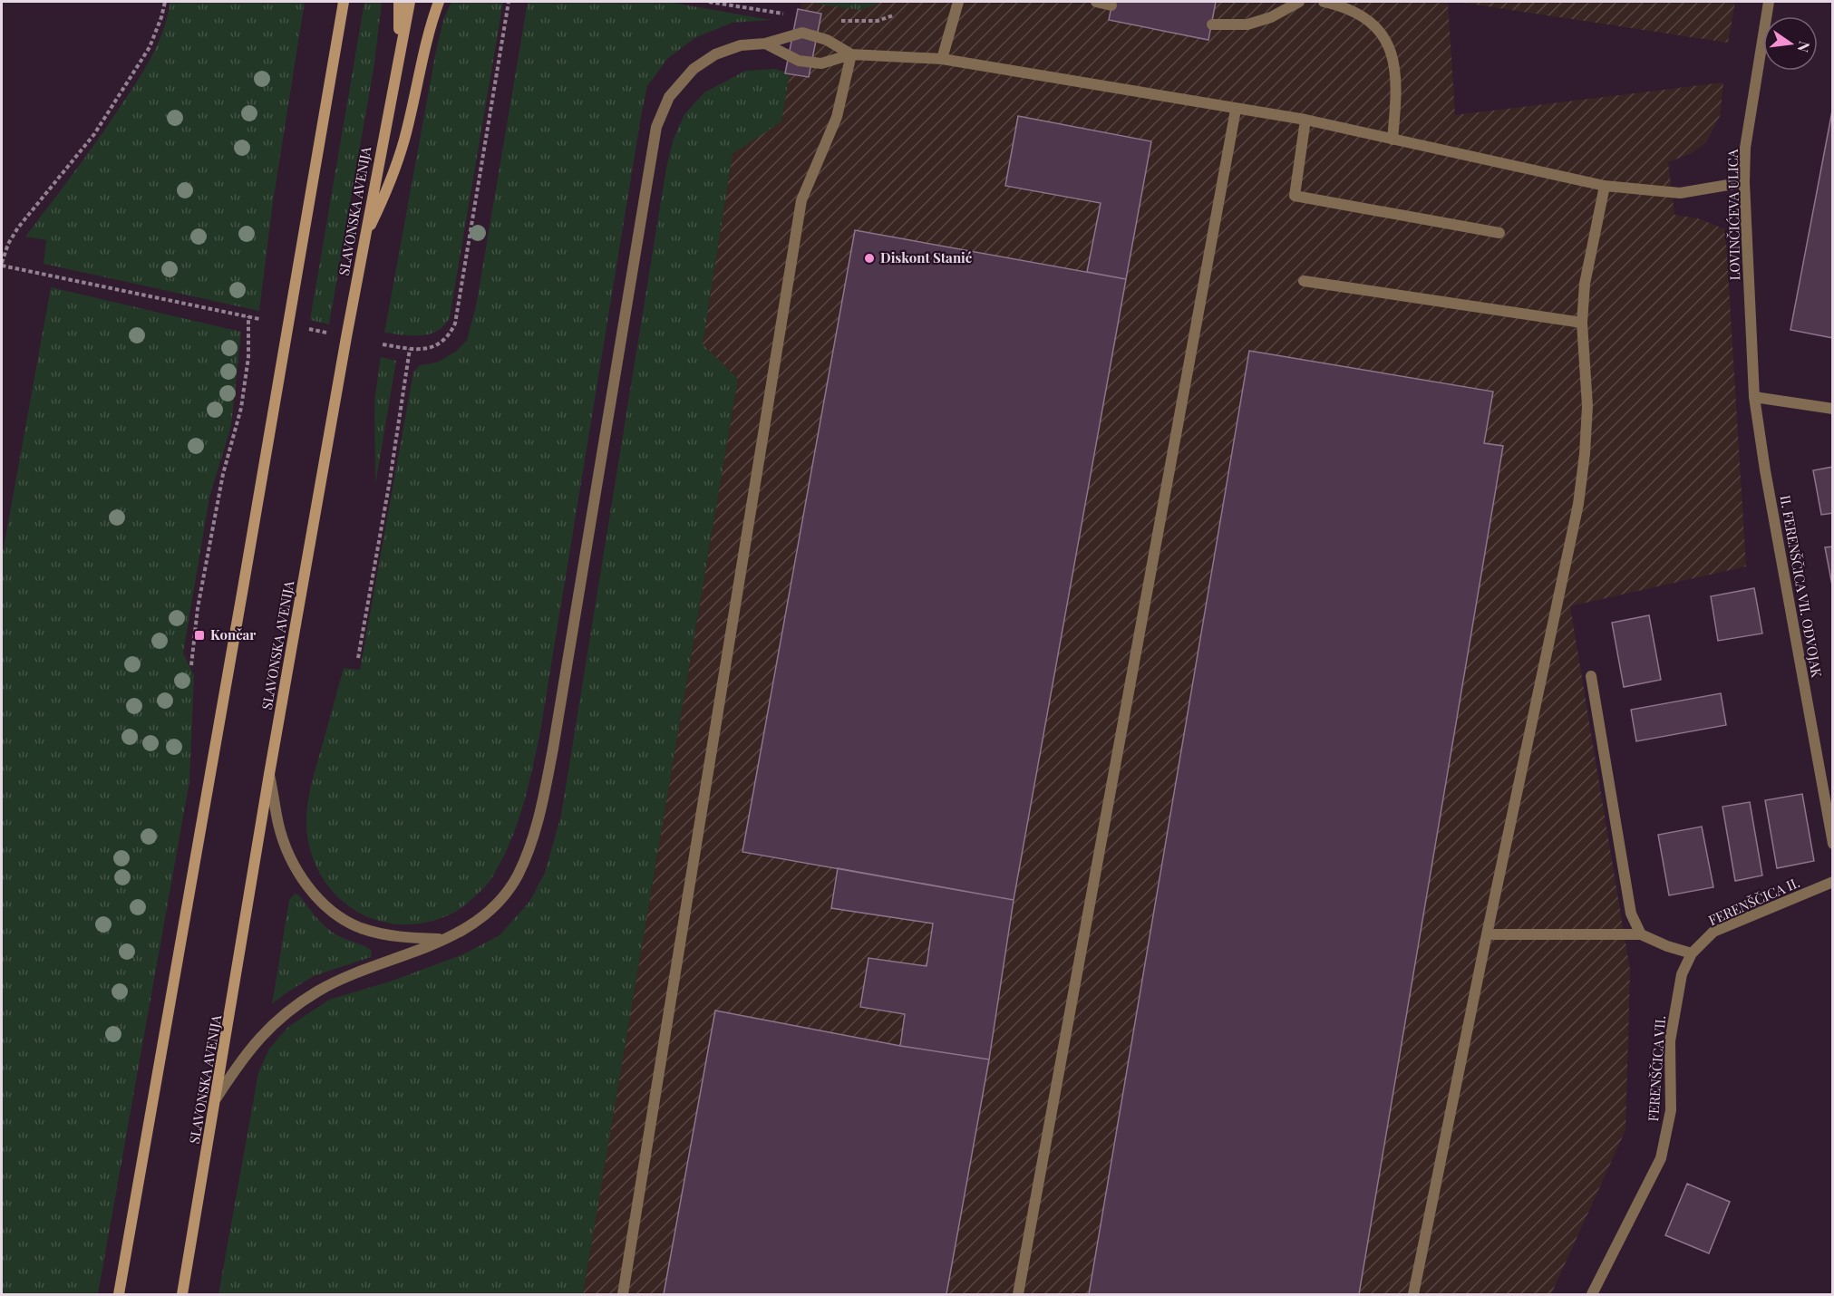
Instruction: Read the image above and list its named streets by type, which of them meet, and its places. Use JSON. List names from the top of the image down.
{
  "streets": {
    "main road": ["SLAVONSKA AVENIJA"],
    "street": [
      "LOVINČIĆEVA ULICA",
      "II. FERENŠČICA VII. ODVOJAK",
      "FERENŠČICA II.",
      "FERENŠČICA VII."
    ]
  },
  "crossings": [
    ["LOVINČIĆEVA ULICA", "II. FERENŠČICA VII. ODVOJAK"],
    ["FERENŠČICA II.", "FERENŠČICA VII."]
  ],
  "places": {
    "other": ["Diskont Stanić"],
    "transit": ["Končar"]
  },
  "north": "right"
}
